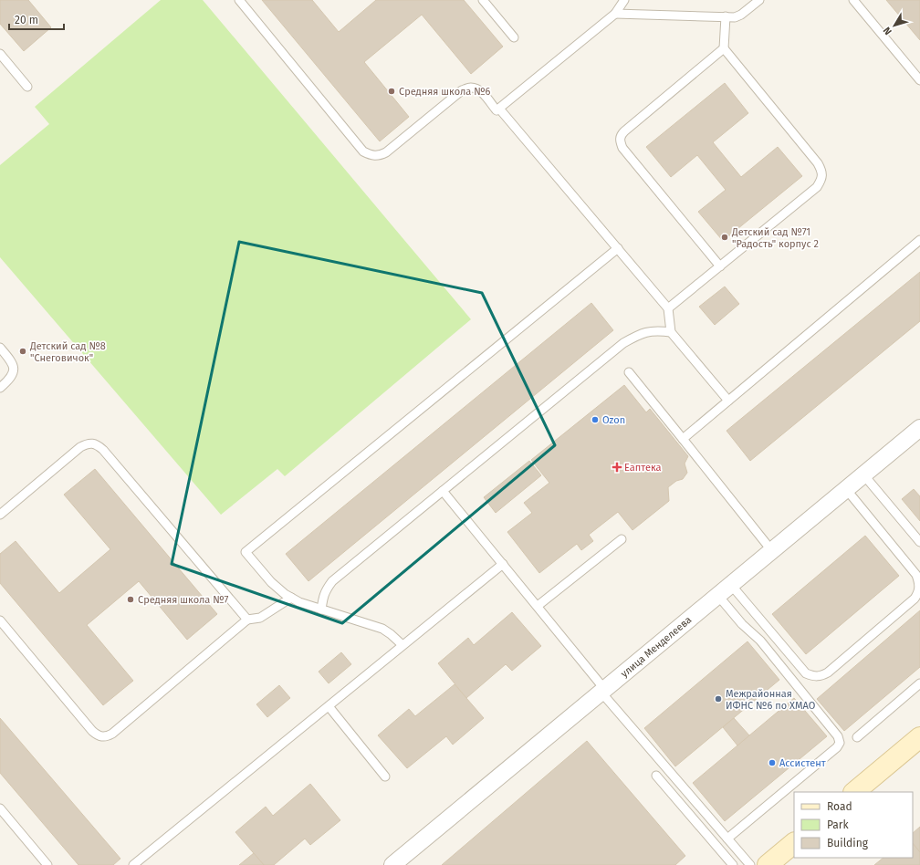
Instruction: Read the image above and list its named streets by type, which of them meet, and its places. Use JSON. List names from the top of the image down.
{
  "streets": {
    "street": ["улица Менделеева"]
  },
  "places": {
    "other": [
      "Средняя школа №6",
      "Детский сад №71 \"Радость\" корпус 2",
      "Детский сад №8 \"Снеговичок\"",
      "Ozon",
      "Средняя школа №7",
      "Межрайонная ИФНС №6 по ХМАО",
      "Ассистент"
    ],
    "health": ["Еаптека"]
  },
  "legend": ["Road", "Park", "Building"],
  "scale_bar": "20 m",
  "north": "bottom left"
}
